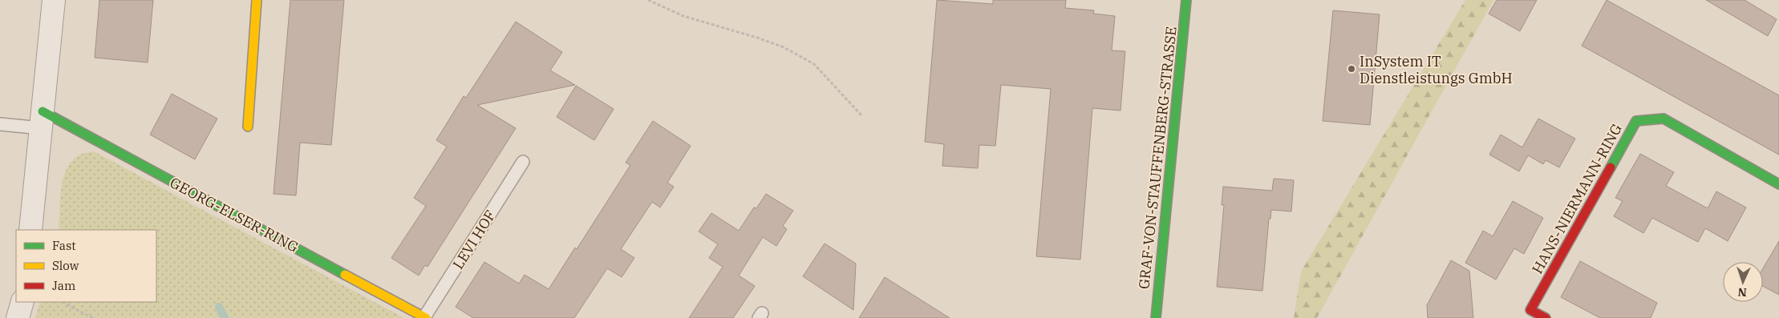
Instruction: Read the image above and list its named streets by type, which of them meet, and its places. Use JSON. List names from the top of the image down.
{
  "streets": {
    "street": ["GRAF-VON-STAUFFENBERG-STRASSE", "HANS-NIERMANN-RING", "GEORG-ELSER-RING"],
    "lane": ["LEVI HOF"]
  },
  "crossings": [
    ["GEORG-ELSER-RING", "LEVI HOF"]
  ],
  "places": ["InSystem IT Dienstleistungs GmbH"],
  "legend": ["Fast", "Slow", "Jam"],
  "north": "bottom"
}
